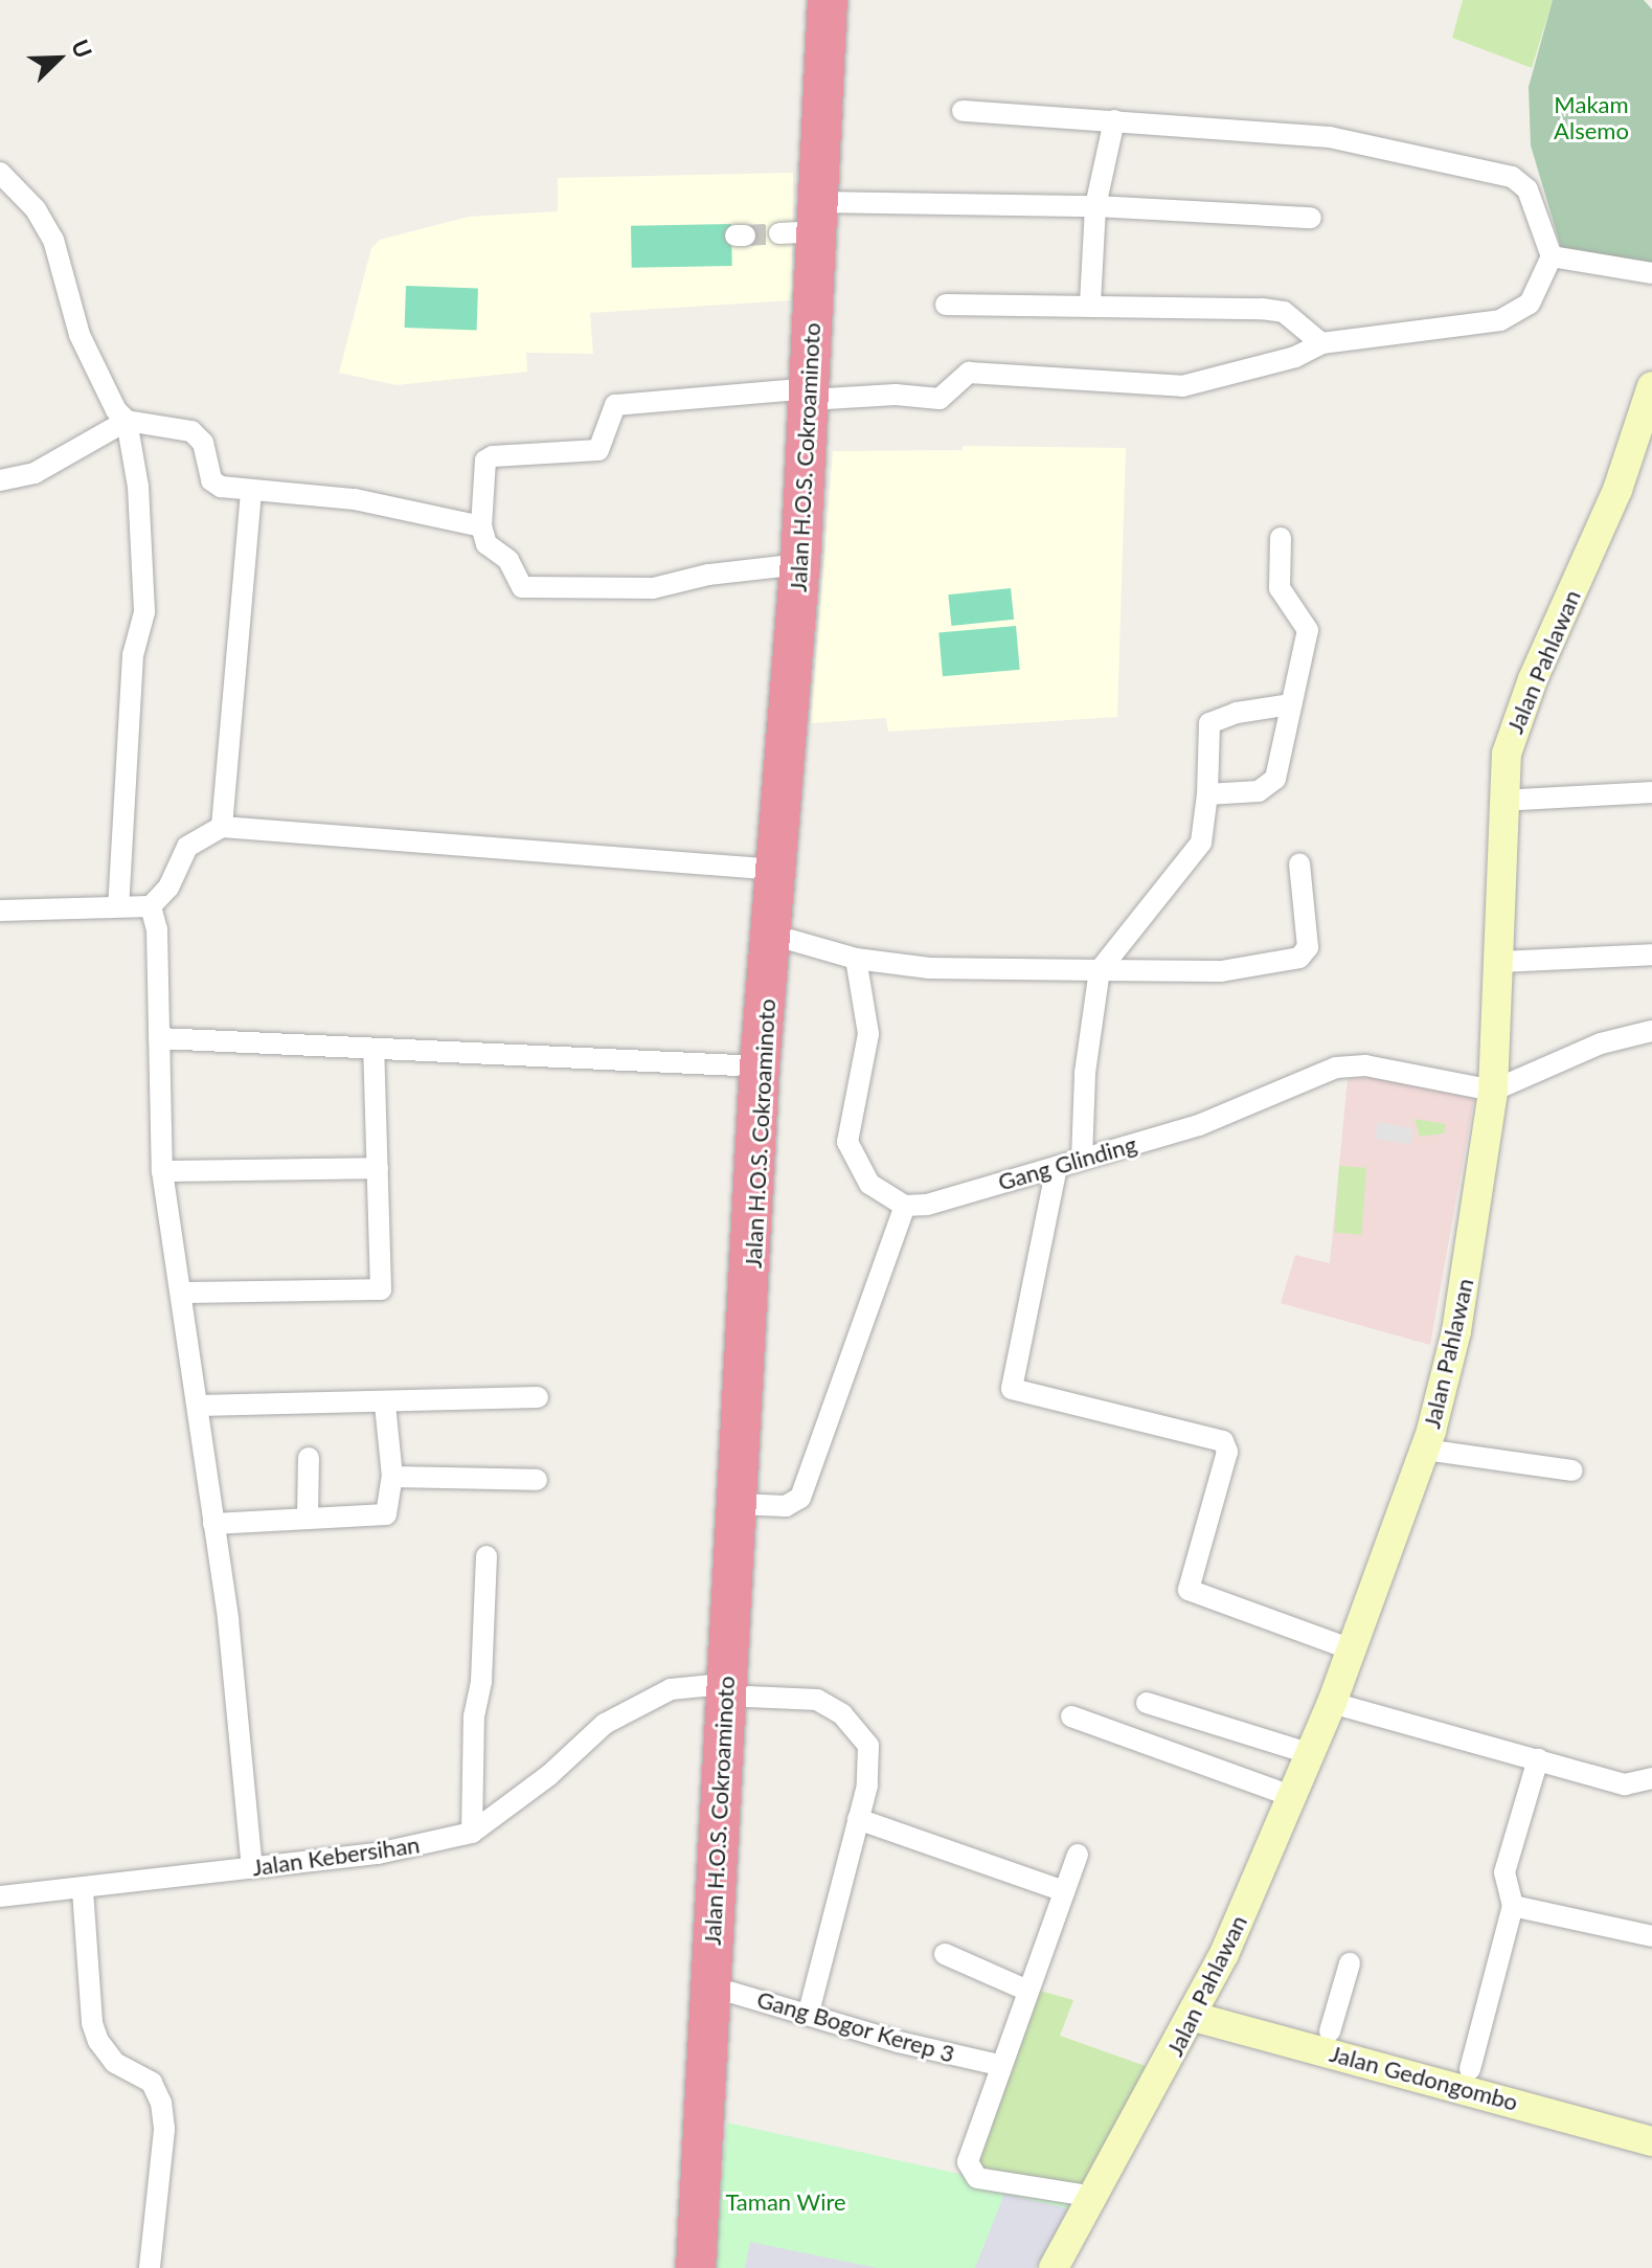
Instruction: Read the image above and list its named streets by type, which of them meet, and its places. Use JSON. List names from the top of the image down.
{
  "streets": {
    "highway": ["Jalan H.O.S. Cokroaminoto"],
    "main road": ["Jalan Pahlawan", "Jalan Gedongombo"],
    "street": ["Gang Glinding", "Jalan Kebersihan", "Gang Bogor Kerep 3"]
  },
  "crossings": [
    ["Jalan H.O.S. Cokroaminoto", "Jalan Kebersihan"],
    ["Jalan H.O.S. Cokroaminoto", "Gang Bogor Kerep 3"],
    ["Jalan Pahlawan", "Gang Glinding"],
    ["Jalan Pahlawan", "Jalan Gedongombo"],
    ["Jalan Kebersihan", "Gang Bogor Kerep 3"]
  ],
  "parks": ["Makam Alsemo", "Taman Wire"],
  "north": "top right"
}
